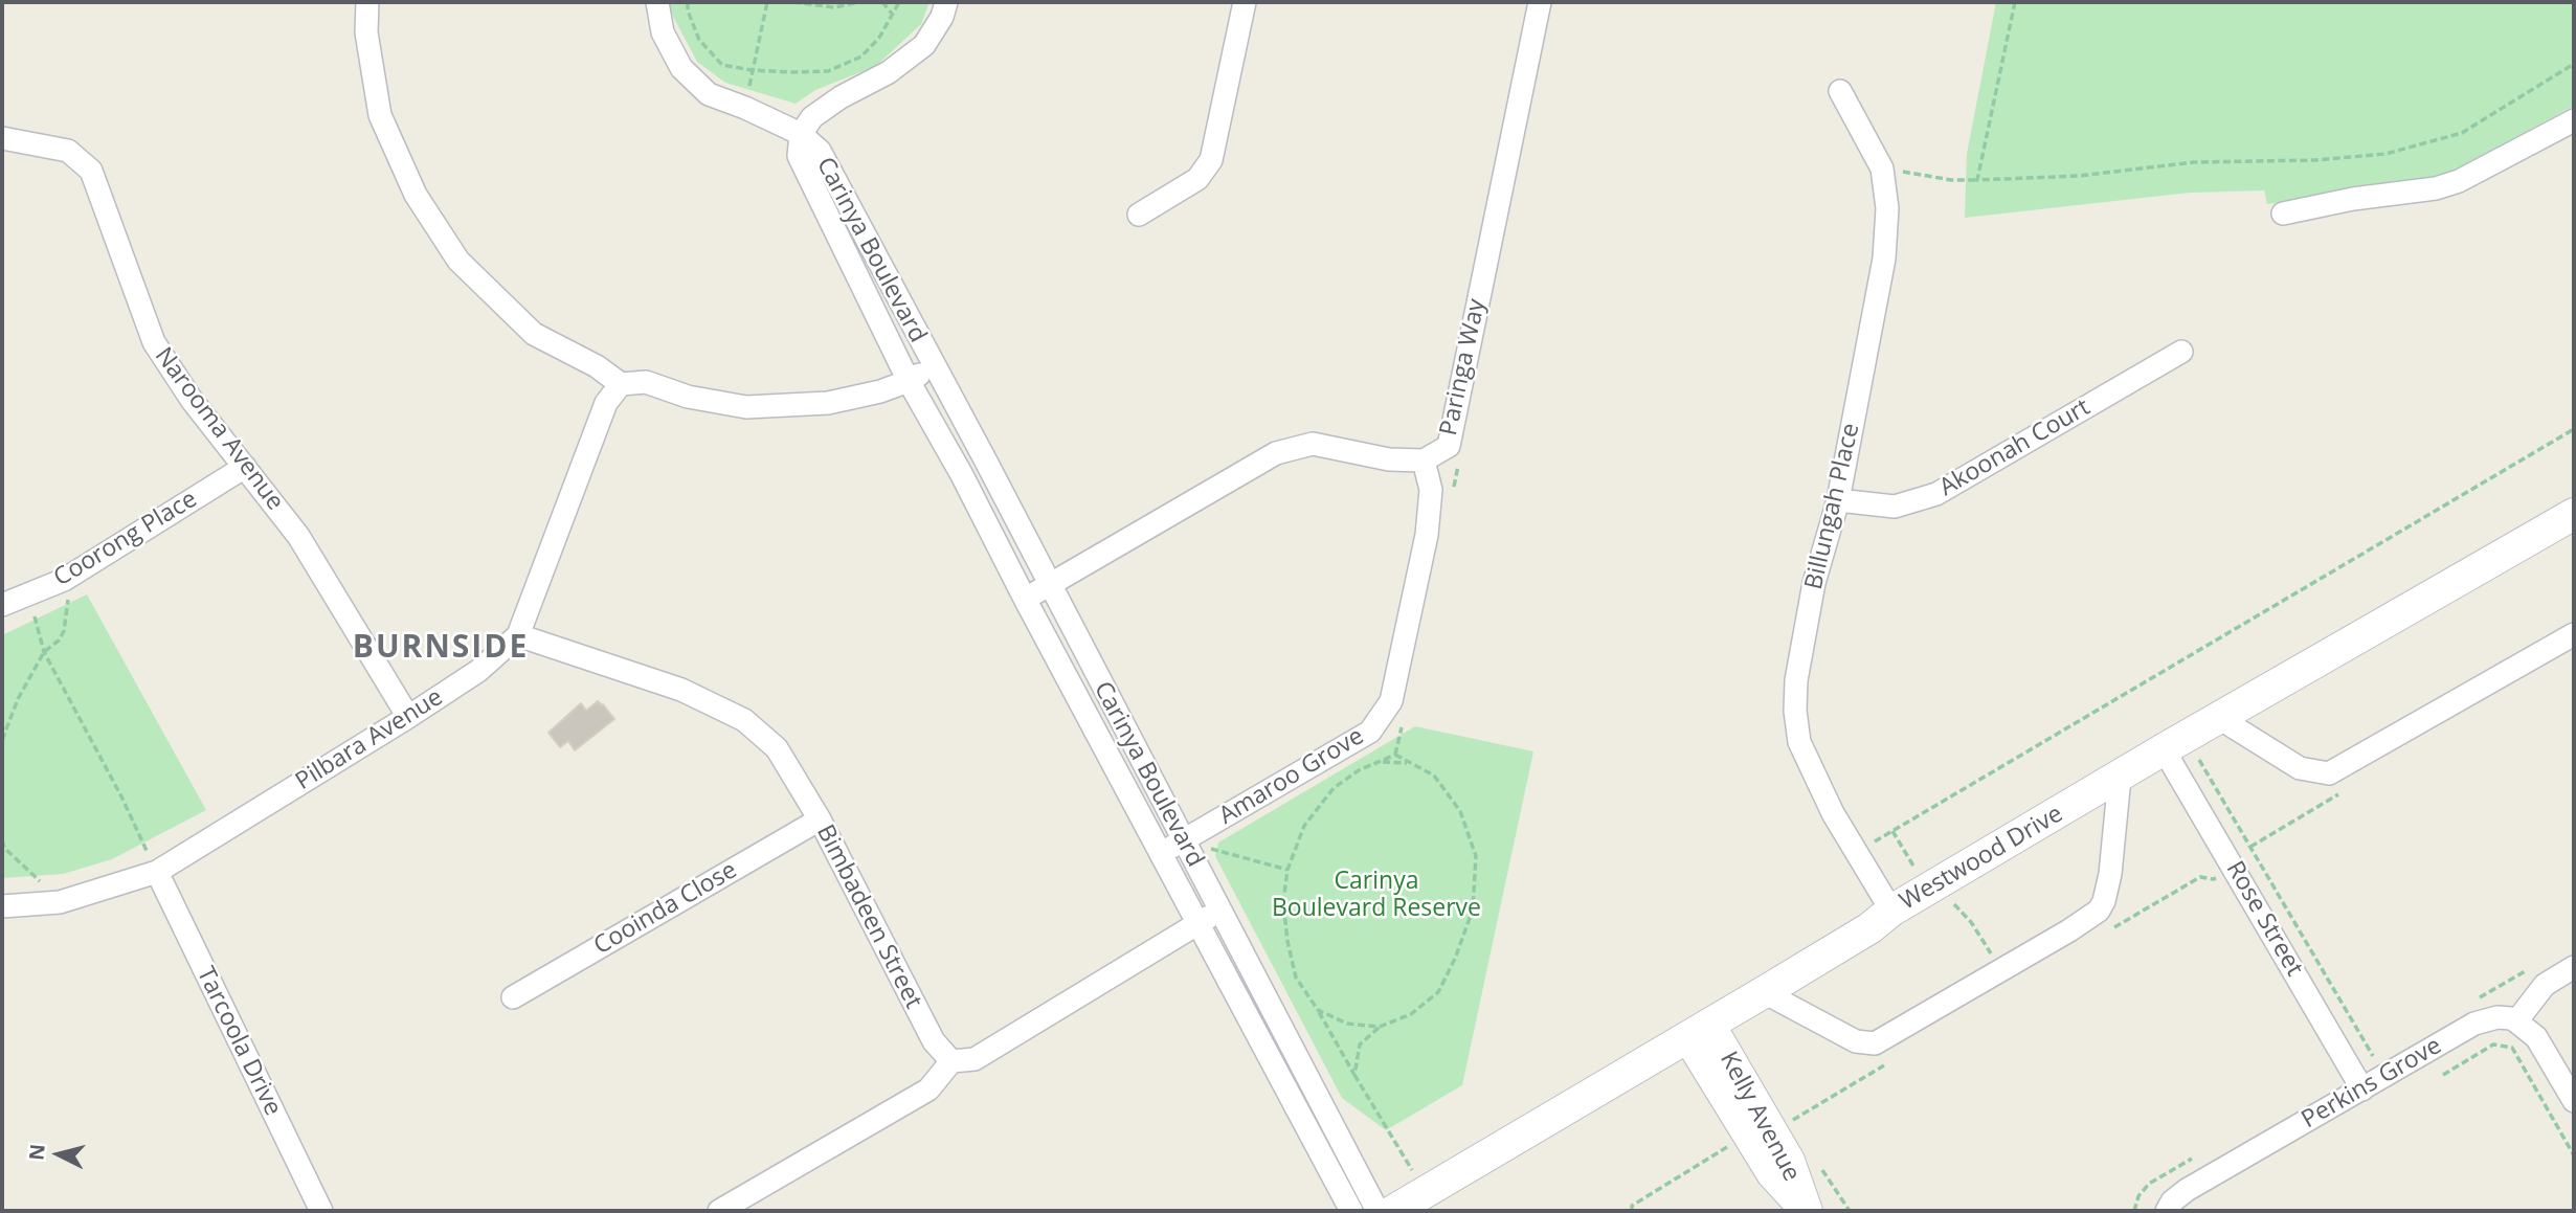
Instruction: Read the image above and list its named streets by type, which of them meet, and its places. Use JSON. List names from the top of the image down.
{
  "streets": {
    "street": [
      "Carinya Boulevard",
      "Paringa Way",
      "Narooma Avenue",
      "Akoonah Court",
      "Billungah Place",
      "Coorong Place",
      "Pilbara Avenue",
      "Amaroo Grove",
      "Westwood Drive",
      "Cooinda Close",
      "Bimbadeen Street",
      "Rose Street",
      "Tarcoola Drive",
      "Perkins Grove",
      "Kelly Avenue"
    ]
  },
  "crossings": [
    ["Carinya Boulevard", "Paringa Way"],
    ["Carinya Boulevard", "Amaroo Grove"],
    ["Paringa Way", "Amaroo Grove"],
    ["Narooma Avenue", "Coorong Place"],
    ["Narooma Avenue", "Pilbara Avenue"],
    ["Akoonah Court", "Billungah Place"],
    ["Billungah Place", "Westwood Drive"],
    ["Pilbara Avenue", "Bimbadeen Street"],
    ["Pilbara Avenue", "Tarcoola Drive"],
    ["Westwood Drive", "Rose Street"],
    ["Westwood Drive", "Kelly Avenue"],
    ["Cooinda Close", "Bimbadeen Street"],
    ["Rose Street", "Perkins Grove"]
  ],
  "districts": ["BURNSIDE"],
  "parks": ["Carinya Boulevard Reserve"],
  "north": "left"
}
